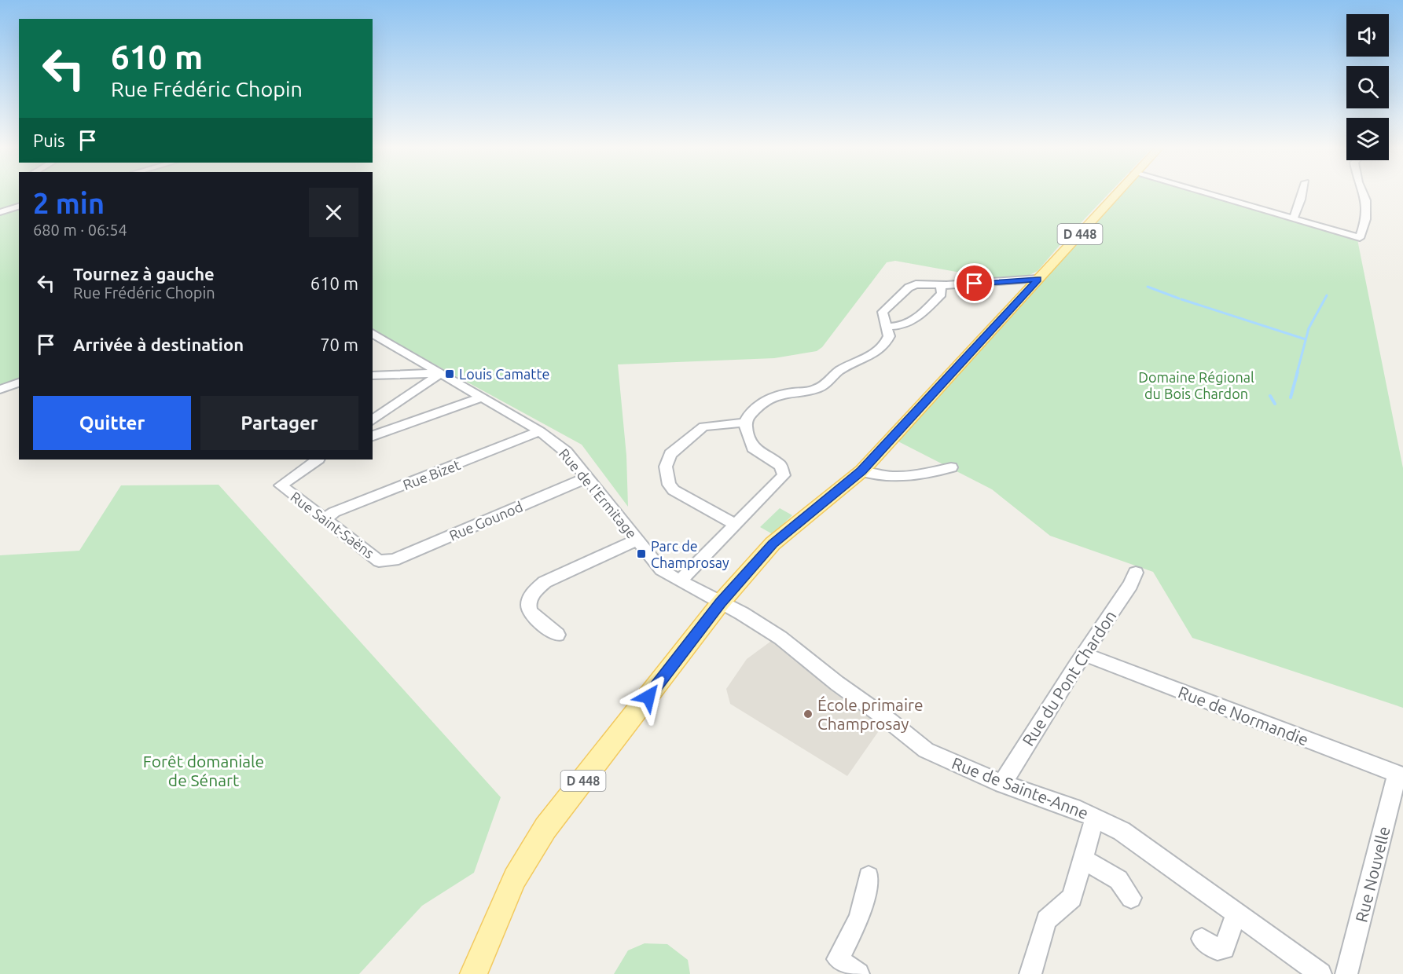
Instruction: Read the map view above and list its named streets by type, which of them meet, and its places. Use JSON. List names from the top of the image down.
{
  "streets": {
    "main road": ["D 448"],
    "street": [
      "Rue Bizet",
      "Rue de l'Ermitage",
      "Rue Gounod",
      "Rue Saint-Saëns",
      "Rue du Pont Chardon",
      "Rue de Normandie",
      "Rue de Sainte-Anne",
      "Rue Nouvelle"
    ]
  },
  "crossings": [
    ["D 448", "Rue de l'Ermitage"],
    ["D 448", "Rue de Sainte-Anne"],
    ["Rue Bizet", "Rue de l'Ermitage"],
    ["Rue Bizet", "Rue Saint-Saëns"],
    ["Rue de l'Ermitage", "Rue Gounod"],
    ["Rue de l'Ermitage", "Rue de Sainte-Anne"],
    ["Rue Gounod", "Rue Saint-Saëns"],
    ["Rue du Pont Chardon", "Rue de Normandie"],
    ["Rue du Pont Chardon", "Rue de Sainte-Anne"],
    ["Rue de Normandie", "Rue Nouvelle"]
  ],
  "parks": ["Domaine Régional du Bois Chardon", "Forêt domaniale de Sénart"],
  "places": {
    "transit": ["Louis Camatte", "Parc de Champrosay"],
    "other": ["École primaire Champrosay"]
  },
  "page": {
    "turn": ["610 m", "Rue Frédéric Chopin"],
    "then": "Puis",
    "heading": ["2 min", "680 m · 06:54"],
    "list": [
      {
        "name": "Tournez à gauche",
        "note": "Rue Frédéric Chopin",
        "value": "610 m"
      },
      {
        "name": "Arrivée à destination",
        "value": "70 m"
      }
    ],
    "buttons": ["Quitter", "Partager"]
  }
}
